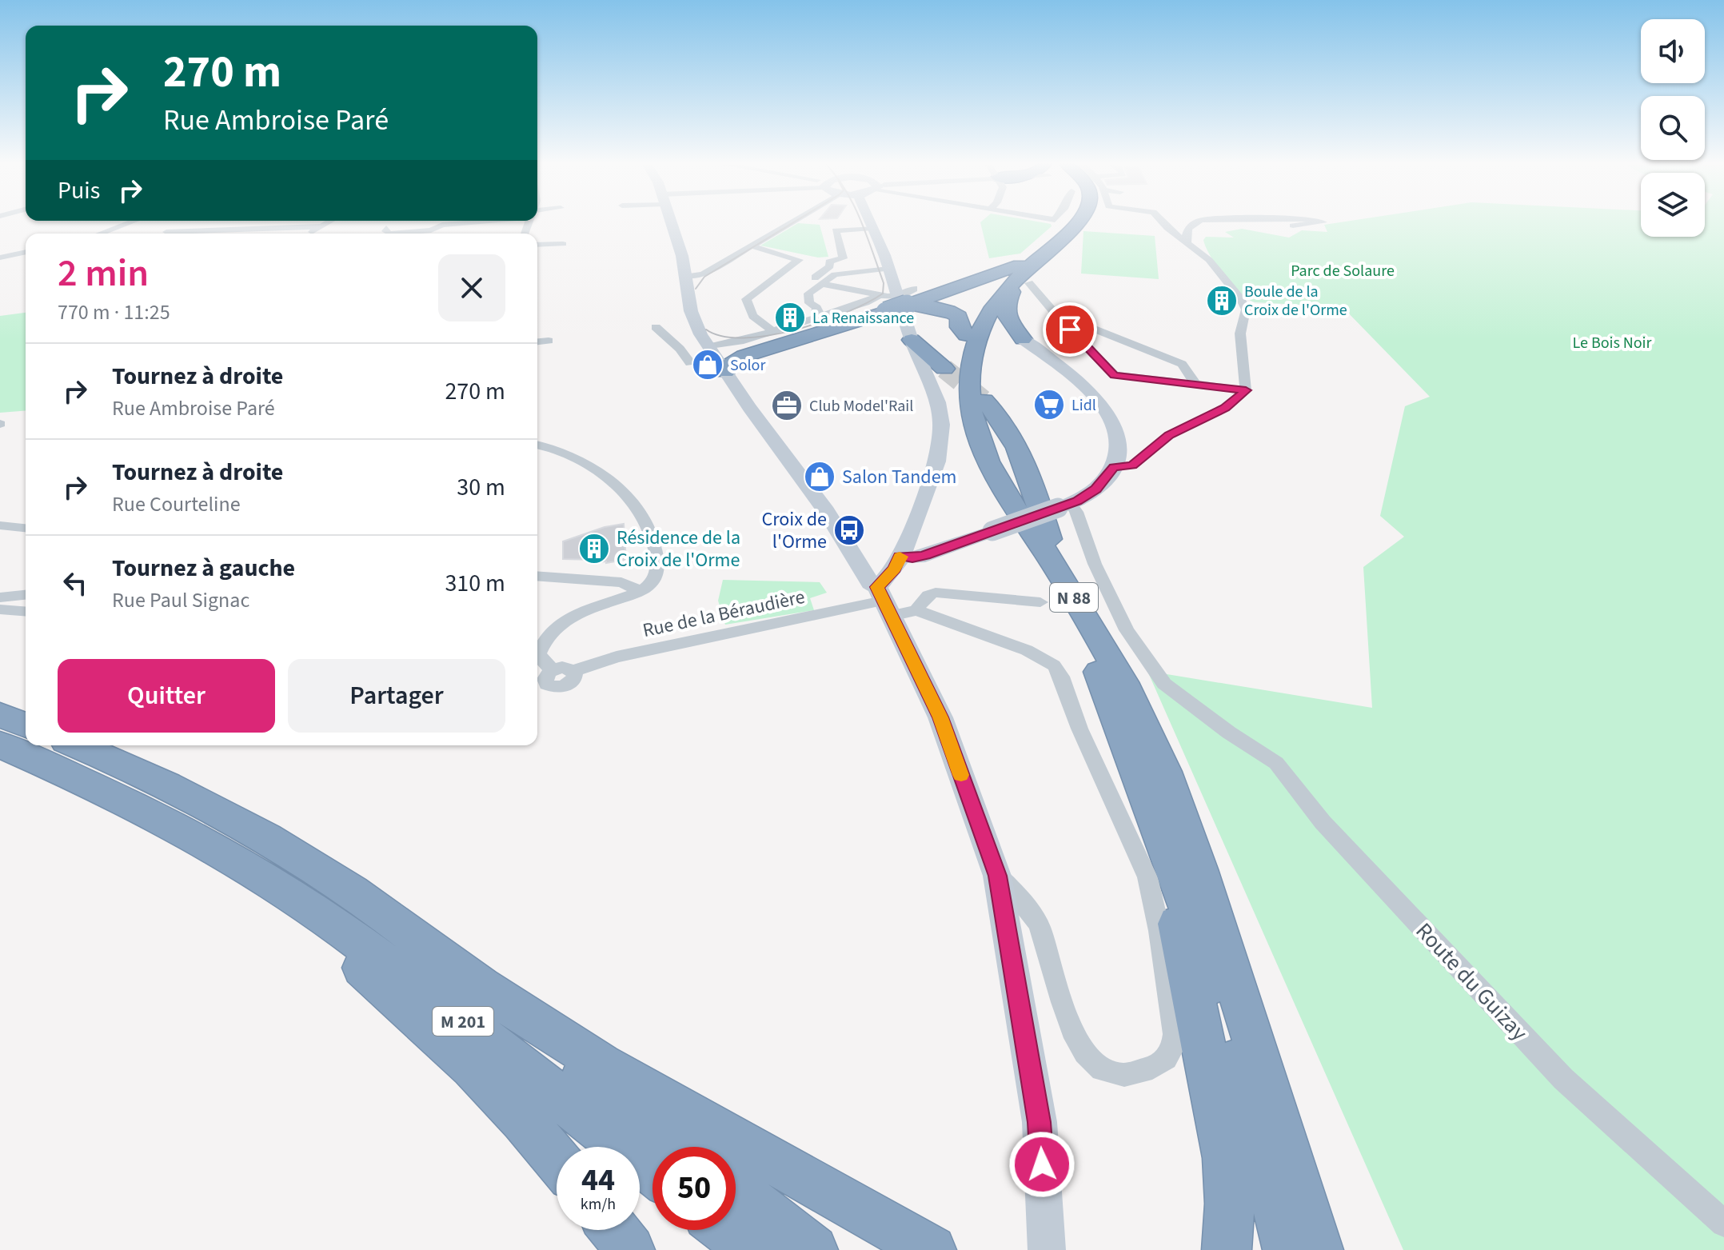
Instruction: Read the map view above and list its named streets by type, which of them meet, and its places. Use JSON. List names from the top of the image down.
{
  "streets": {
    "highway": ["N 88", "M 201"],
    "street": ["Rue de la Béraudière", "Route du Guizay"]
  },
  "parks": ["Parc de Solaure", "Le Bois Noir"],
  "places": {
    "building": ["Boule de la Croix de l'Orme", "La Renaissance", "Résidence de la Croix de l'Orme"],
    "shop": ["Solor", "Salon Tandem"],
    "supermarket": ["Lidl"],
    "office": ["Club Model'Rail"],
    "bus stop": ["Croix de l'Orme"]
  },
  "page": {
    "turn": ["270 m", "Rue Ambroise Paré"],
    "then": "Puis",
    "heading": ["2 min", "770 m · 11:25"],
    "list": [
      {
        "name": "Tournez à droite",
        "note": "Rue Ambroise Paré",
        "value": "270 m"
      },
      {
        "name": "Tournez à droite",
        "note": "Rue Courteline",
        "value": "30 m"
      },
      {
        "name": "Tournez à gauche",
        "note": "Rue Paul Signac",
        "value": "310 m"
      }
    ],
    "buttons": ["Quitter", "Partager"],
    "speed": "44 km/h",
    "limit": "50"
  }
}
